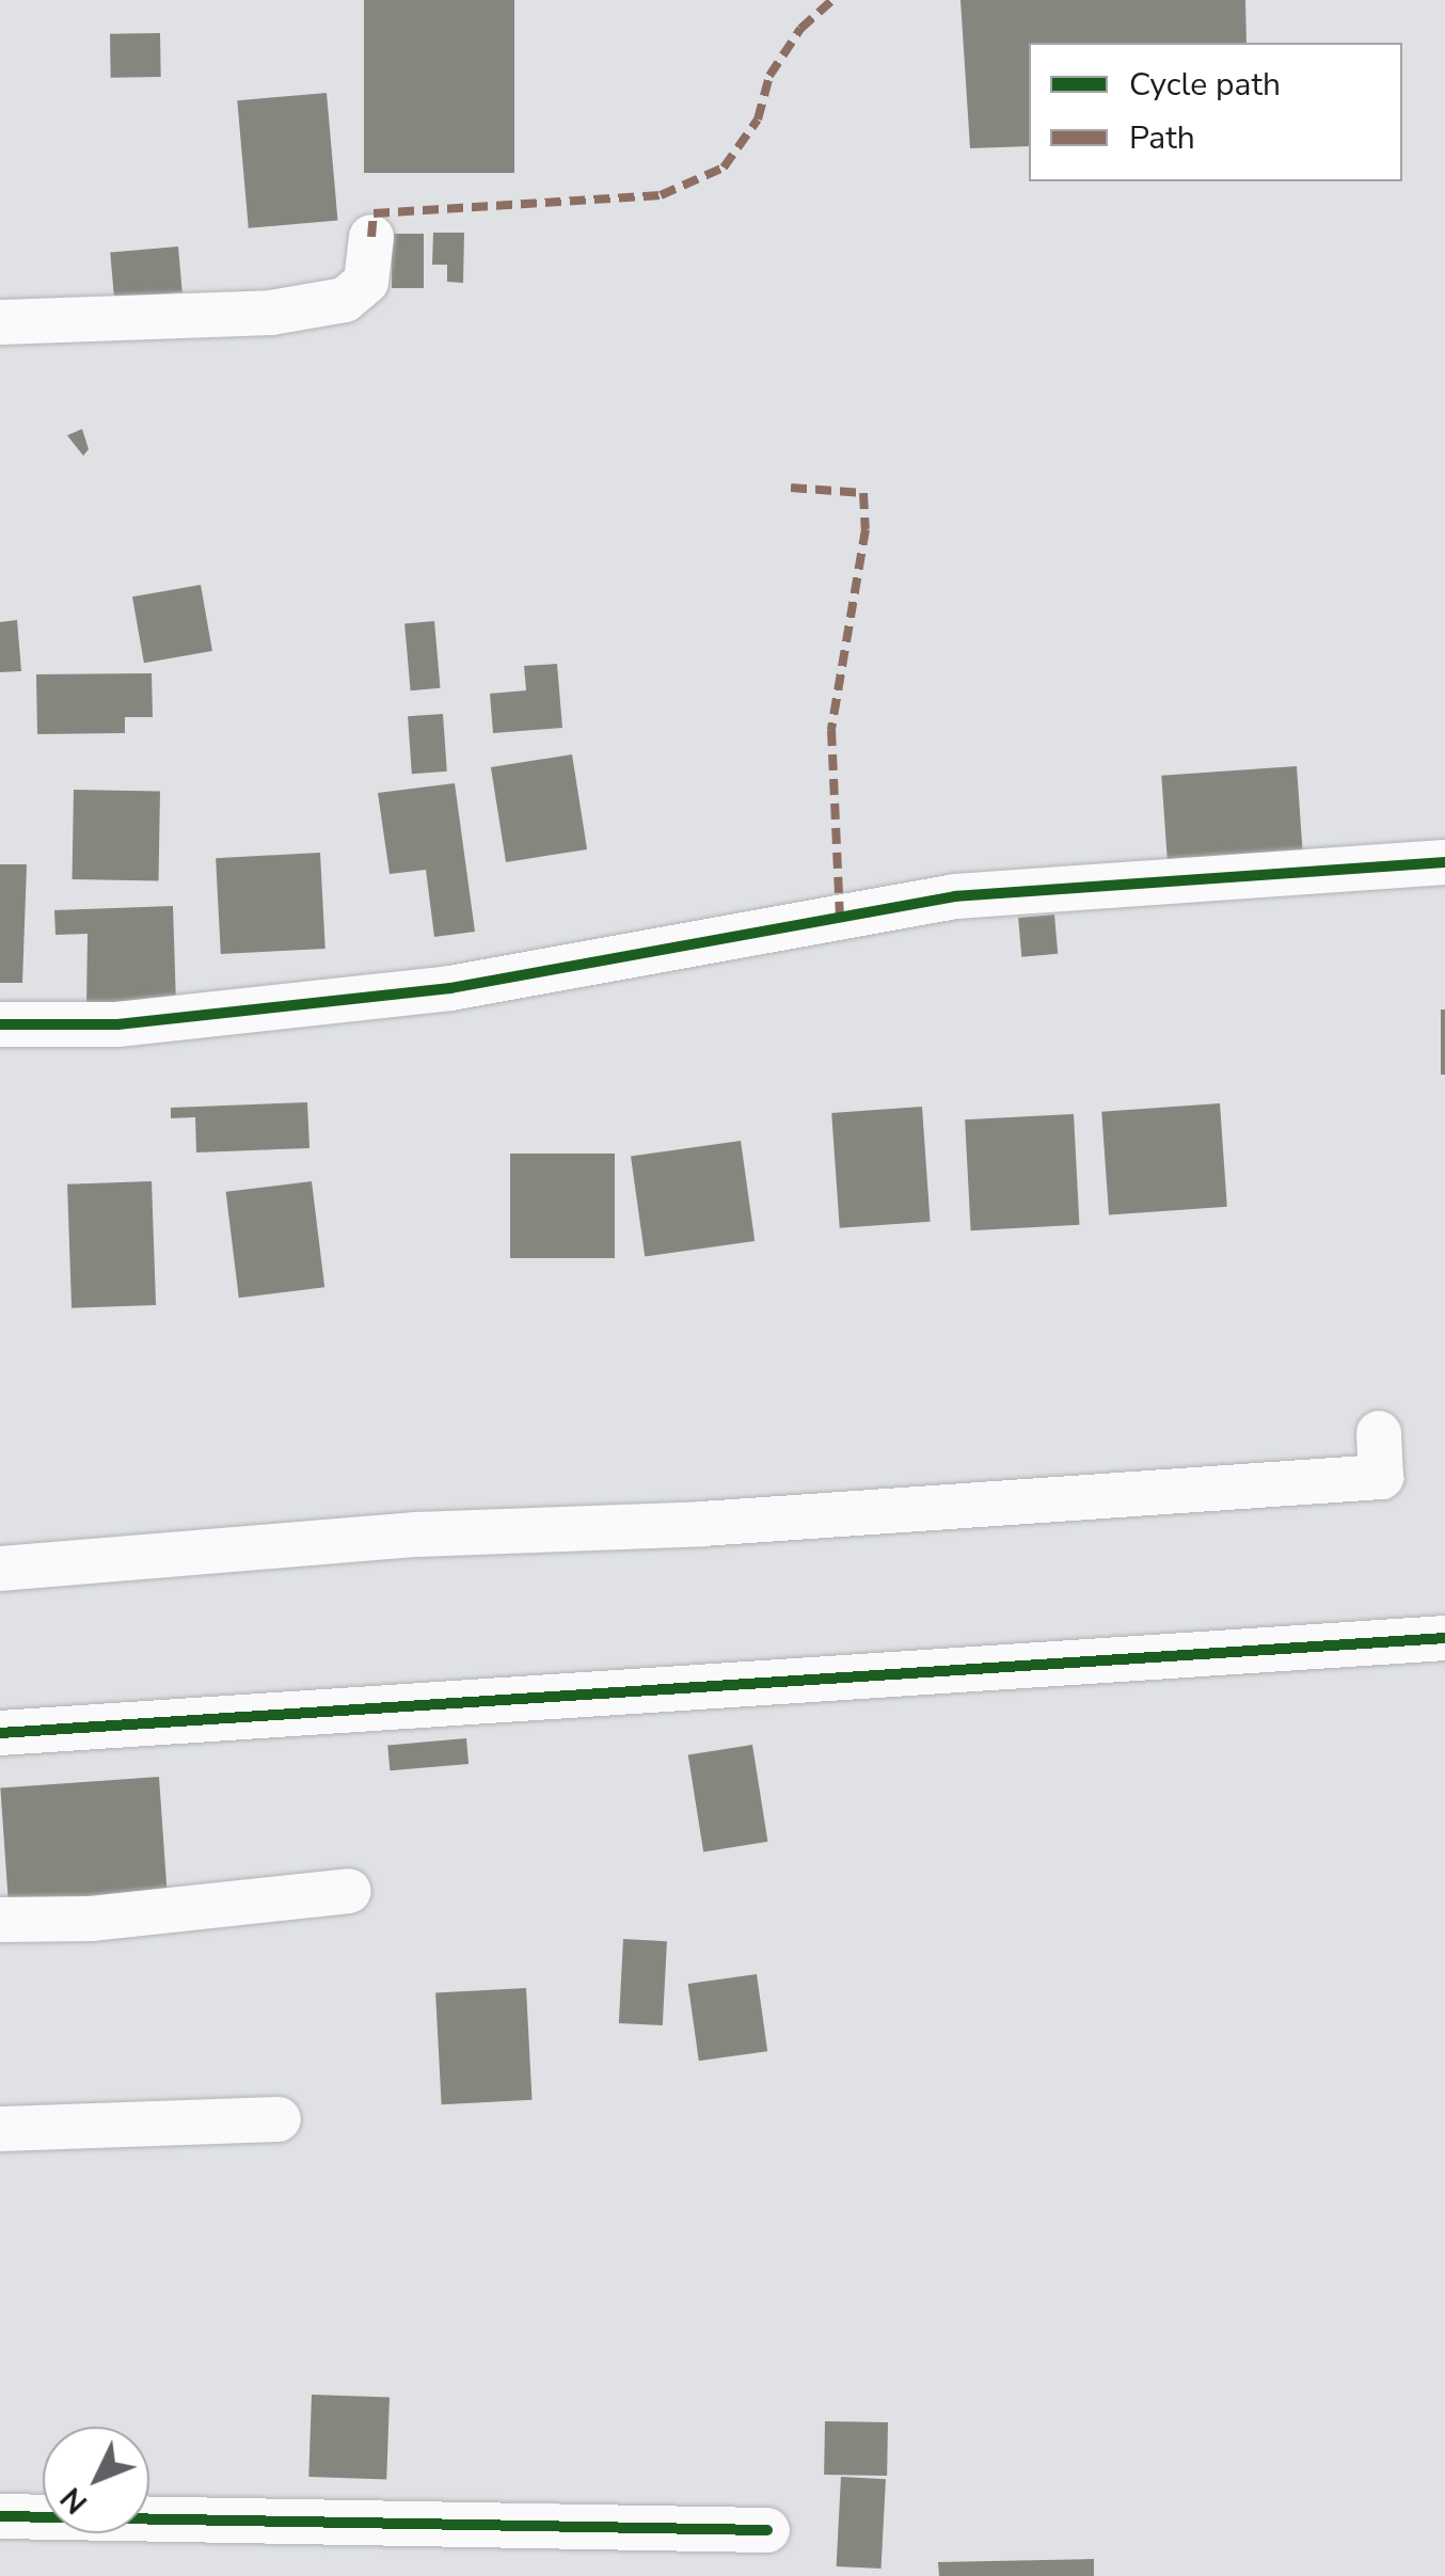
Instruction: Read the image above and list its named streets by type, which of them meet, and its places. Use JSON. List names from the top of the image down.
{
  "legend": ["Cycle path", "Path"],
  "north": "bottom left"
}
